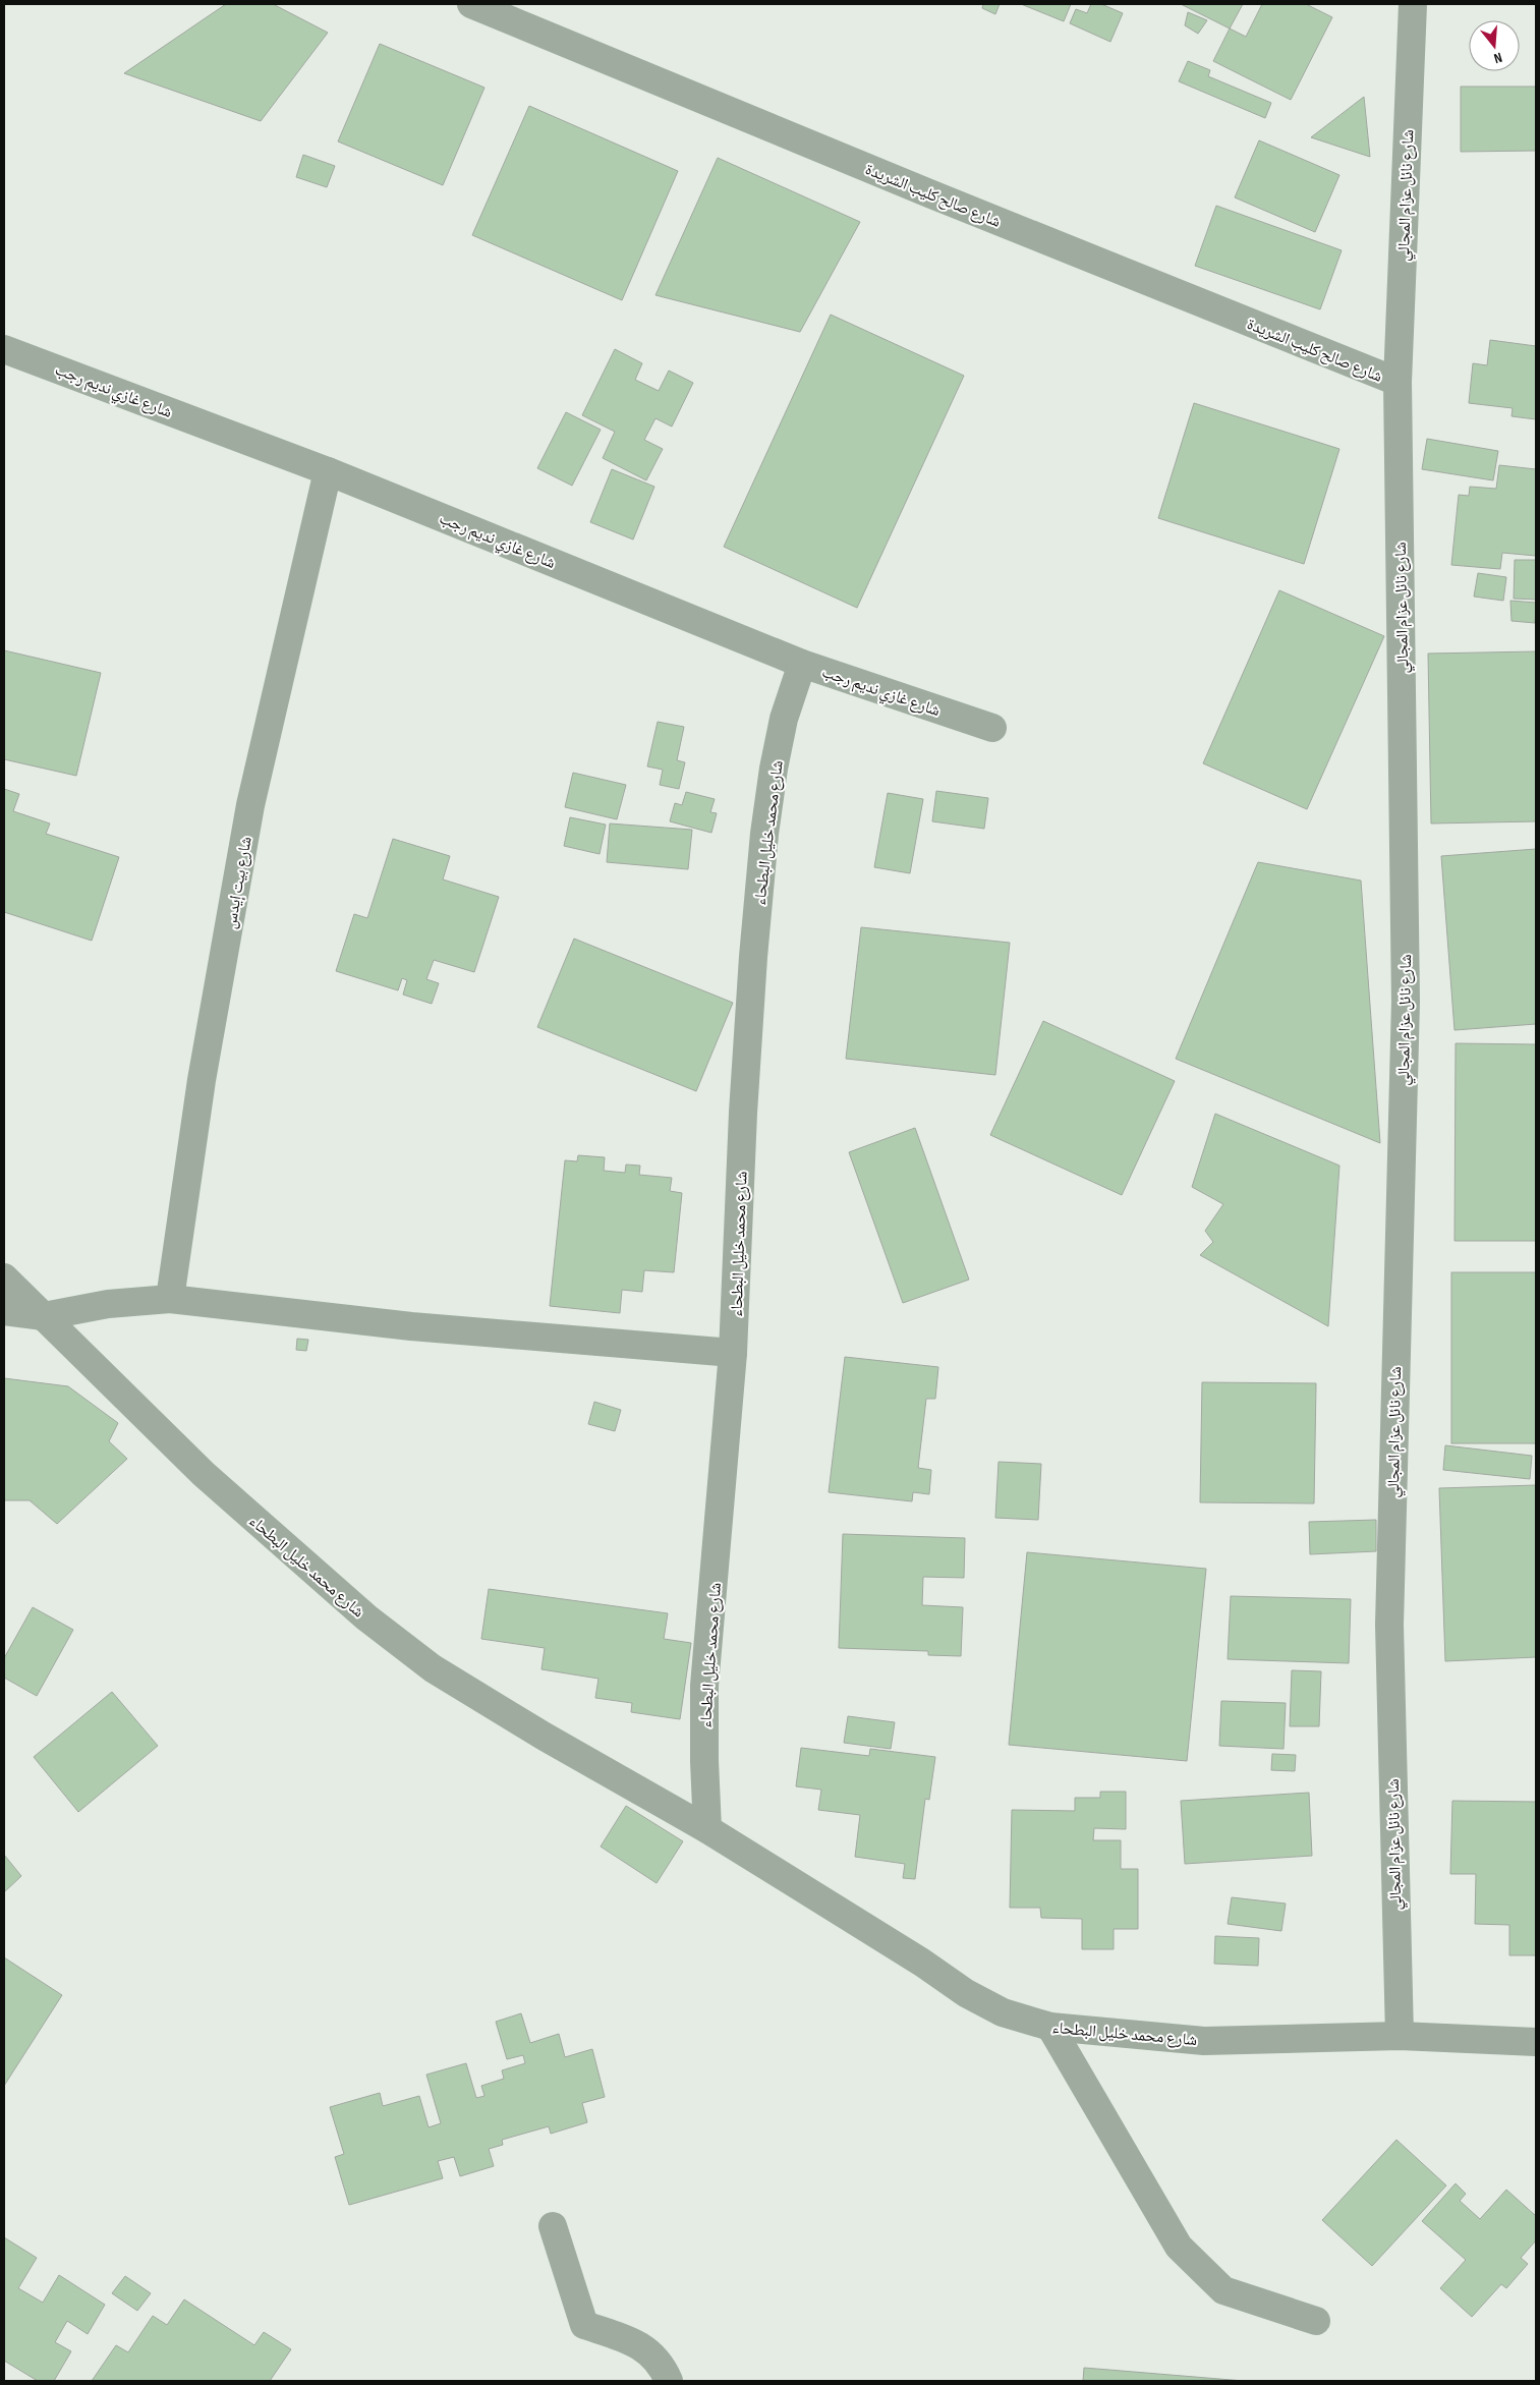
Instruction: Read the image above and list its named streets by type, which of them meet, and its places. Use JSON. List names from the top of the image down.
{
  "streets": {
    "street": [
      "شارع صالح كليب الشريدة",
      "شارع نائل عزام المجالي",
      "شارع غازي نديم رجب",
      "شارع محمد خليل البطحاء",
      "شارع بيت إيدس"
    ]
  },
  "crossings": [
    ["شارع صالح كليب الشريدة", "شارع نائل عزام المجالي"],
    ["شارع نائل عزام المجالي", "شارع محمد خليل البطحاء"],
    ["شارع غازي نديم رجب", "شارع محمد خليل البطحاء"],
    ["شارع غازي نديم رجب", "شارع بيت إيدس"]
  ],
  "north": "bottom"
}
